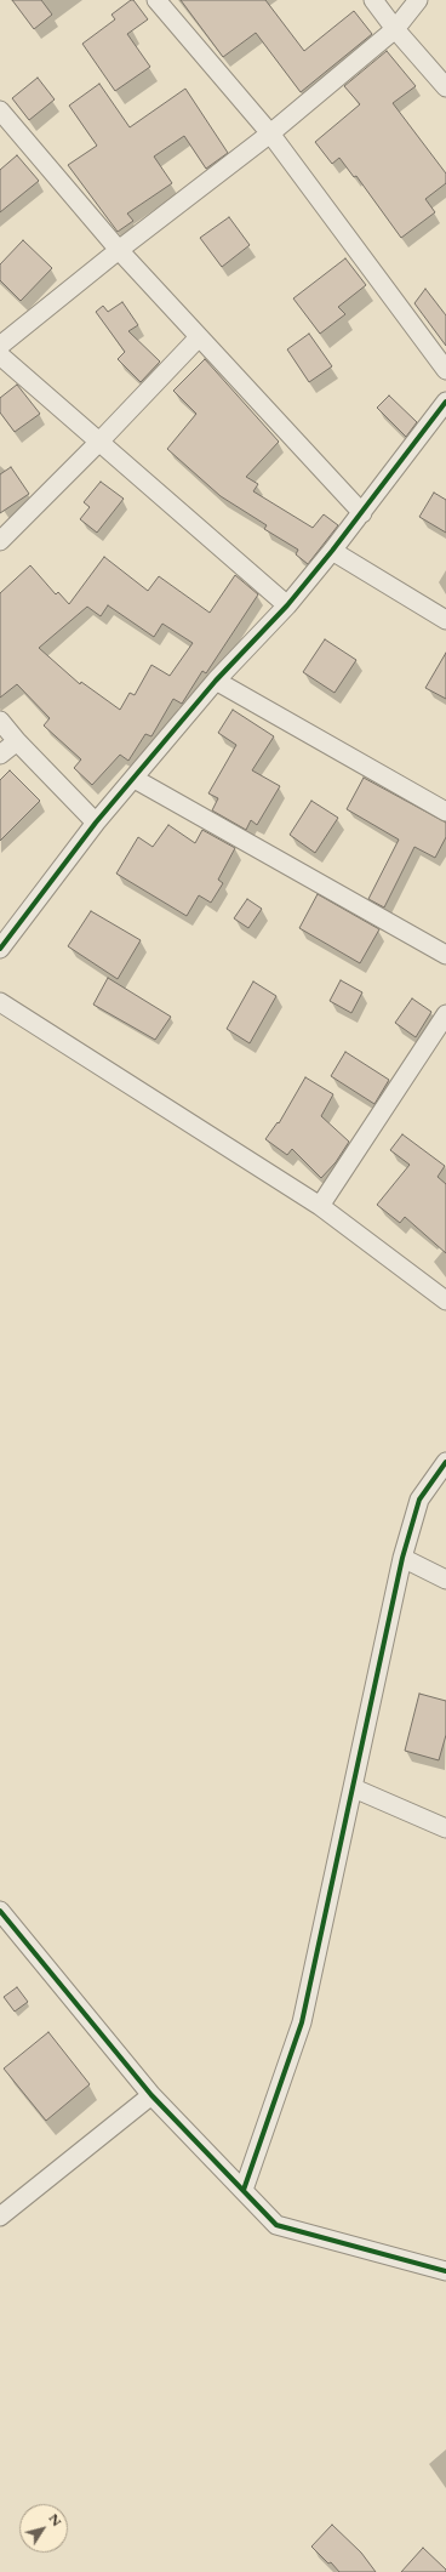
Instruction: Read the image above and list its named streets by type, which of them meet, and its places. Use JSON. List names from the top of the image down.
{
  "north": "top right"
}
